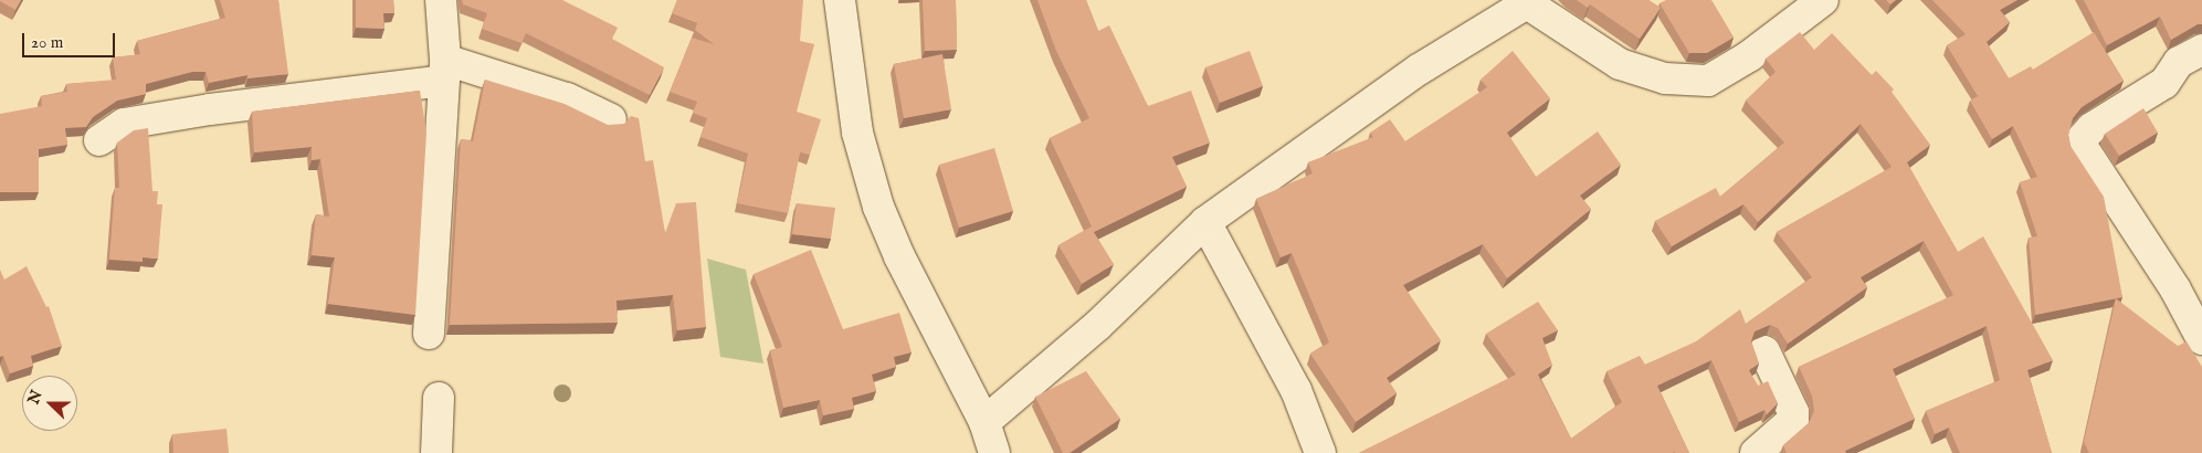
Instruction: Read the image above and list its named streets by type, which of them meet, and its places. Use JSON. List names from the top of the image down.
{
  "scale_bar": "20 m",
  "north": "left"
}
